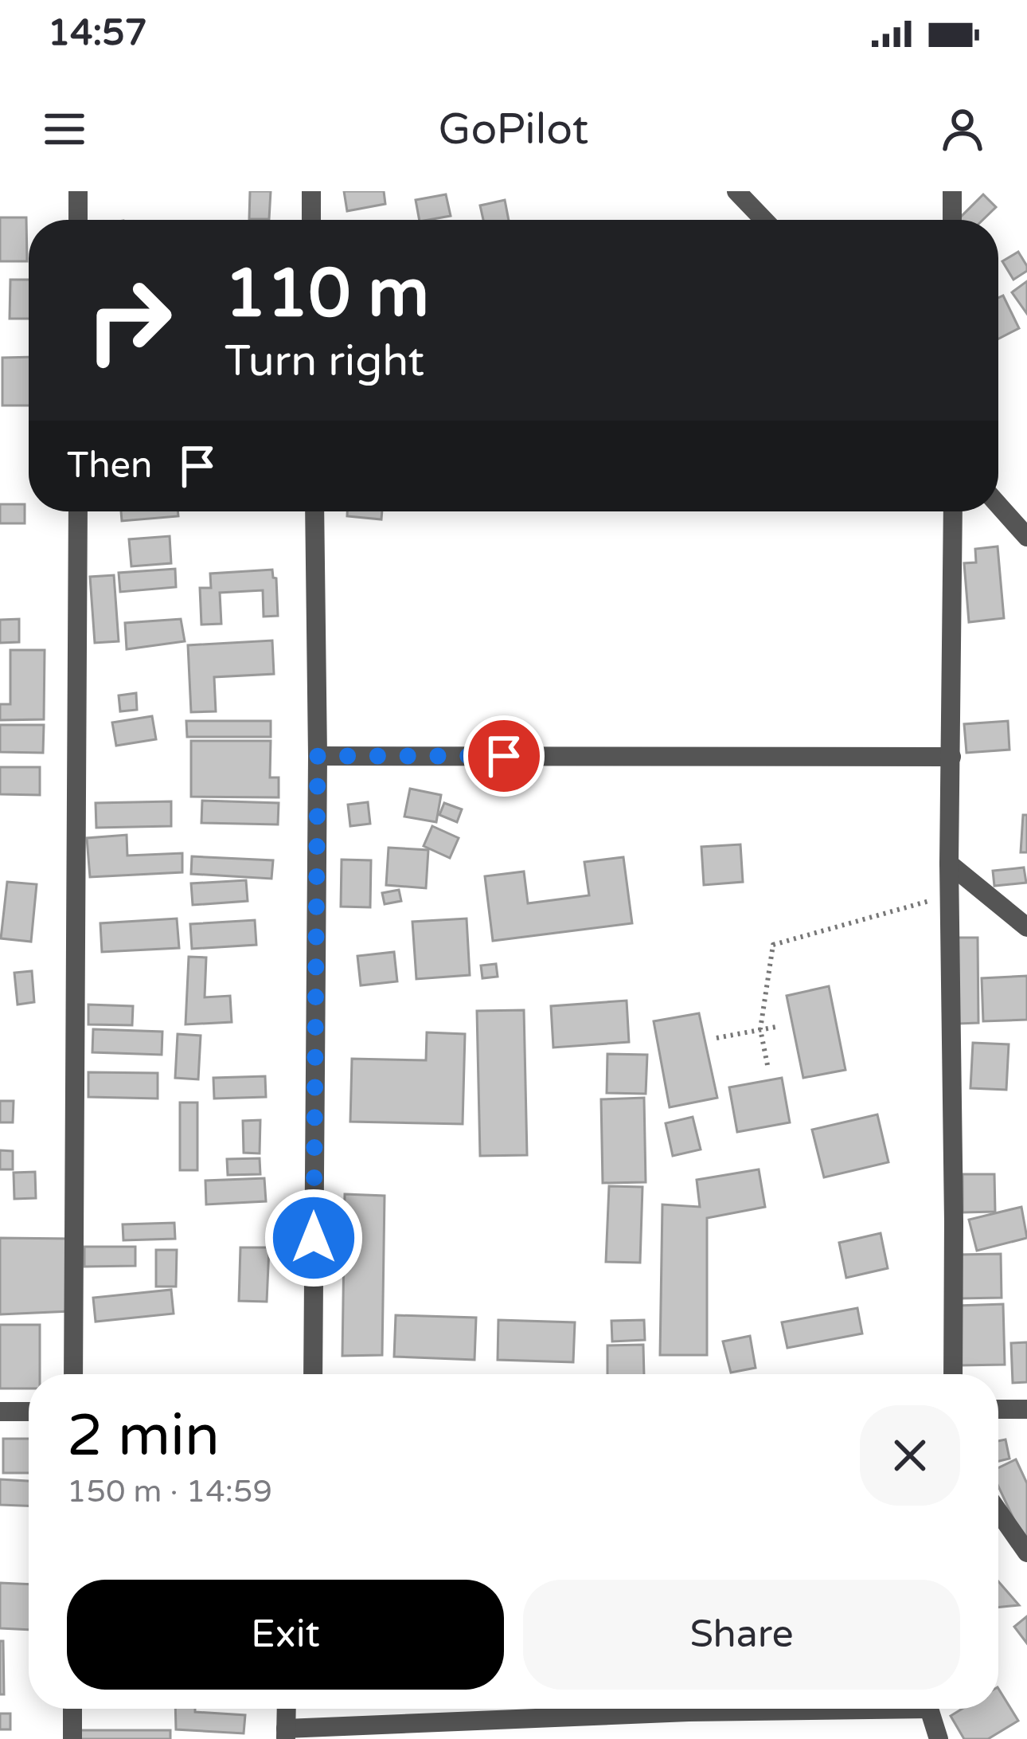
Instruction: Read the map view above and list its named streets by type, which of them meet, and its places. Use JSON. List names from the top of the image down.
{
  "page": {
    "status": "14:57",
    "header": "GoPilot",
    "turn": ["110 m", "Turn right"],
    "then": "Then",
    "heading": ["2 min", "150 m · 14:59"],
    "buttons": ["Exit", "Share"]
  }
}
